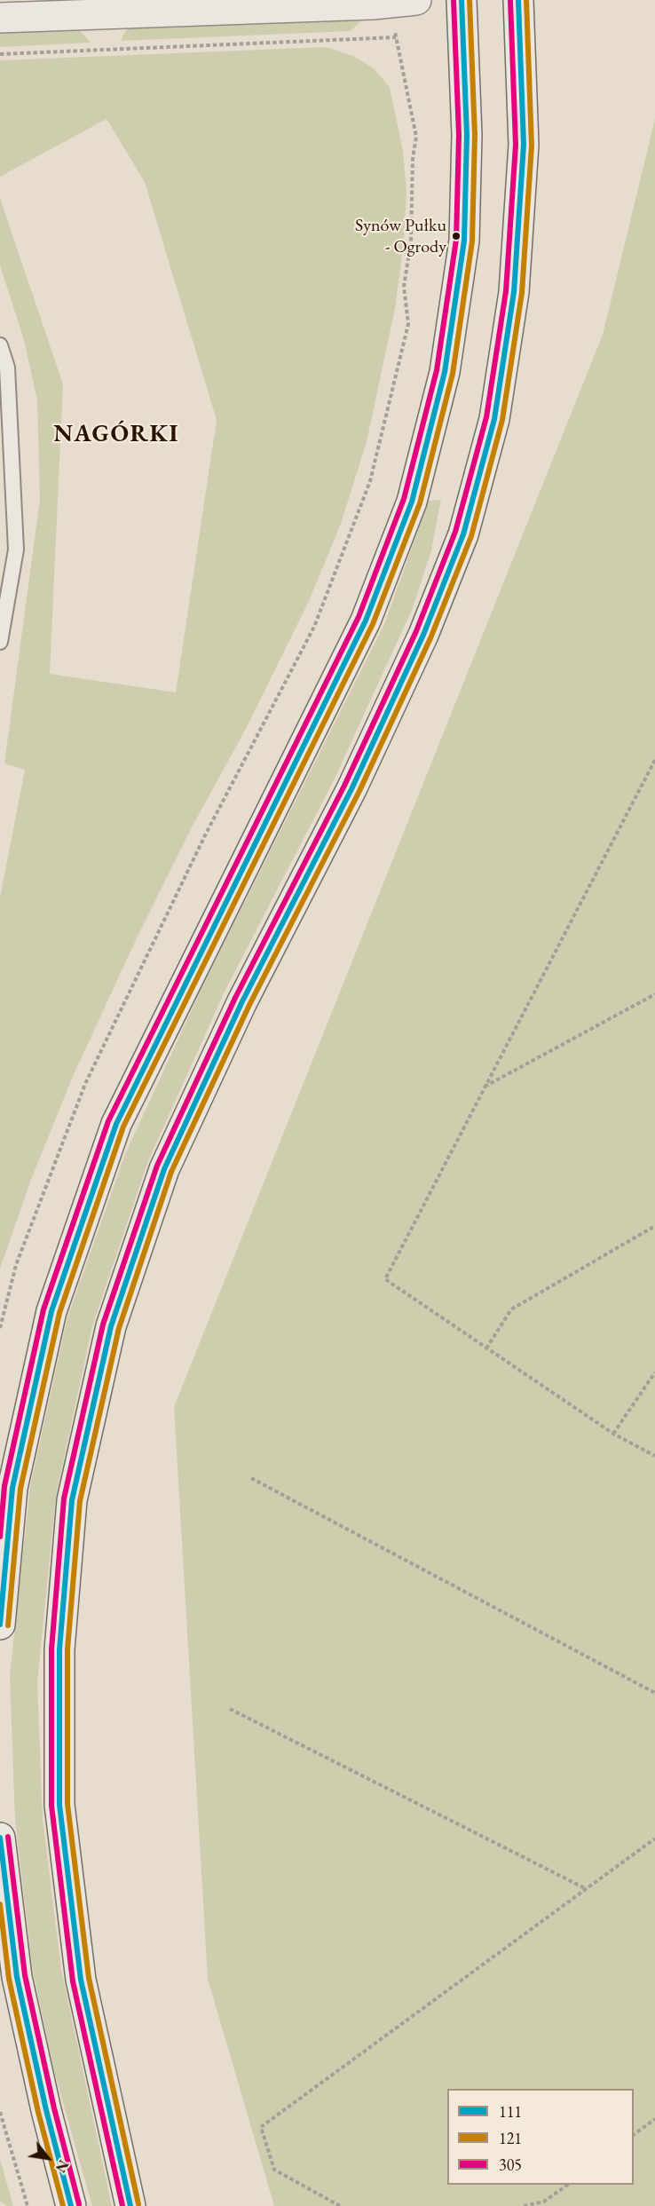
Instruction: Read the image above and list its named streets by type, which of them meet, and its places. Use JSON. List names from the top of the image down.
{
  "districts": ["NAGÓRKI"],
  "places": ["Synów Pułku - Ogrody"],
  "lines": ["transit line 111", "transit line 121", "transit line 305"],
  "legend": ["111", "121", "305"],
  "north": "bottom right"
}
